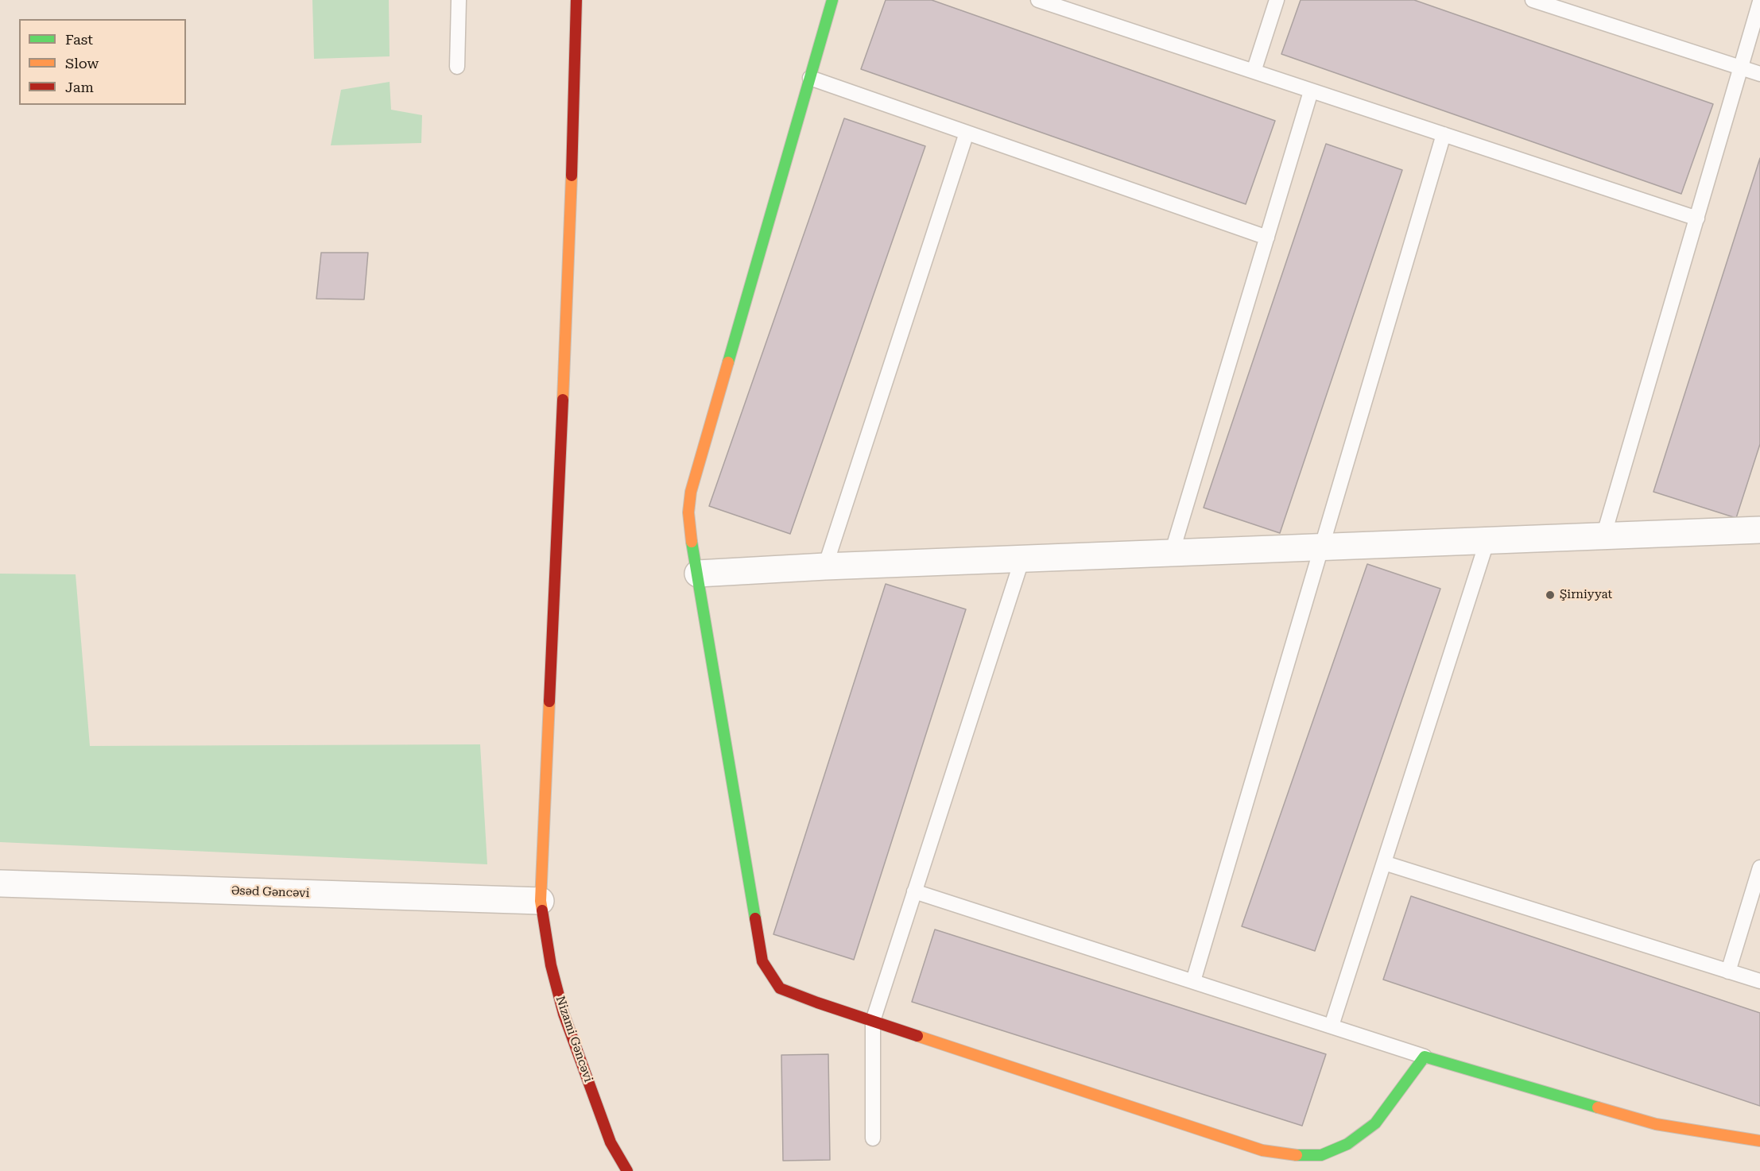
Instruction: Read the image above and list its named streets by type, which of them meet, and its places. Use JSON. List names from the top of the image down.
{
  "streets": {
    "street": ["Əsəd Gəncəvi", "Nizami Gəncəvi"]
  },
  "crossings": [
    ["Əsəd Gəncəvi", "Nizami Gəncəvi"]
  ],
  "places": ["Şirniyyat"],
  "legend": ["Fast", "Slow", "Jam"]
}
